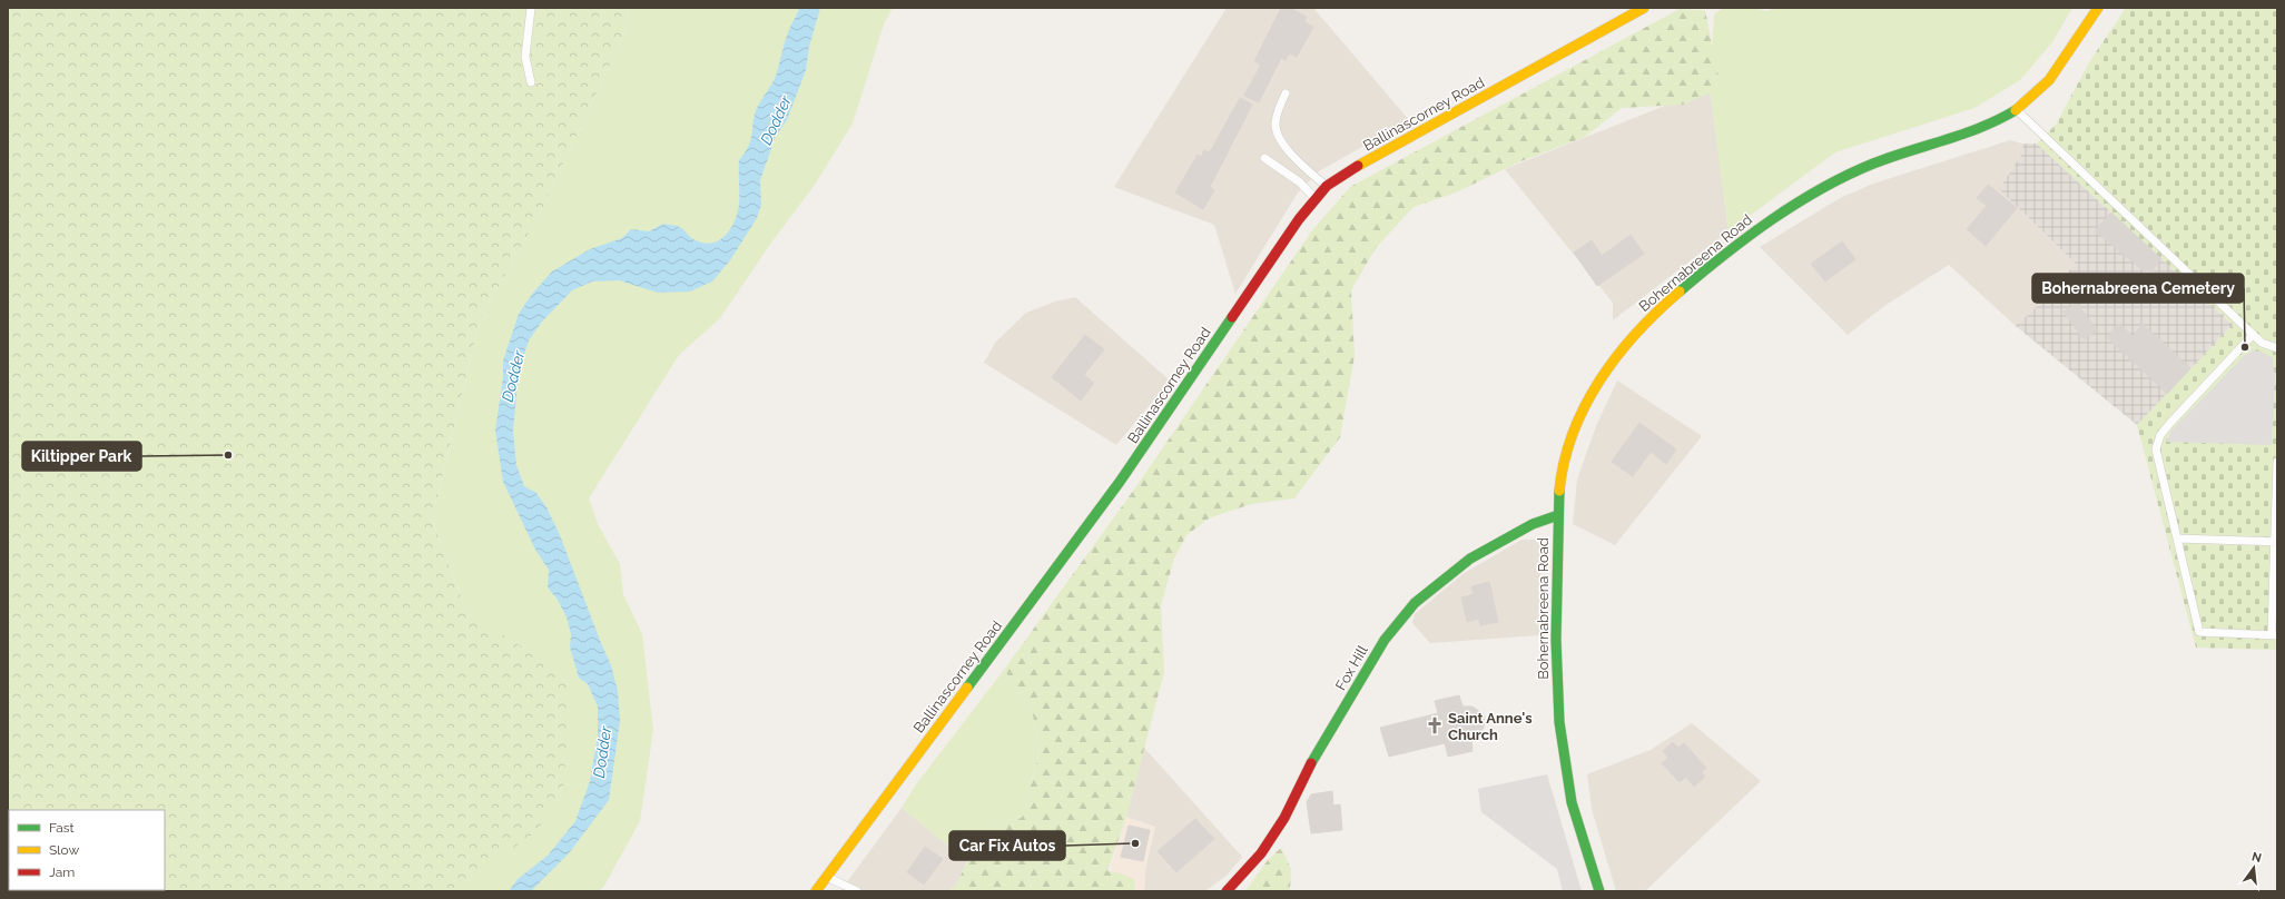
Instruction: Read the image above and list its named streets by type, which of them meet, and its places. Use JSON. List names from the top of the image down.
{
  "streets": {
    "street": ["Ballinascorney Road", "Bohernabreena Road", "Fox Hill"]
  },
  "crossings": [
    ["Bohernabreena Road", "Fox Hill"]
  ],
  "water": ["Dodder"],
  "places": {
    "other": ["Bohernabreena Cemetery", "Kiltipper Park", "Car Fix Autos"],
    "church": ["Saint Anne's Church"]
  },
  "legend": ["Fast", "Slow", "Jam"],
  "north": "top"
}
